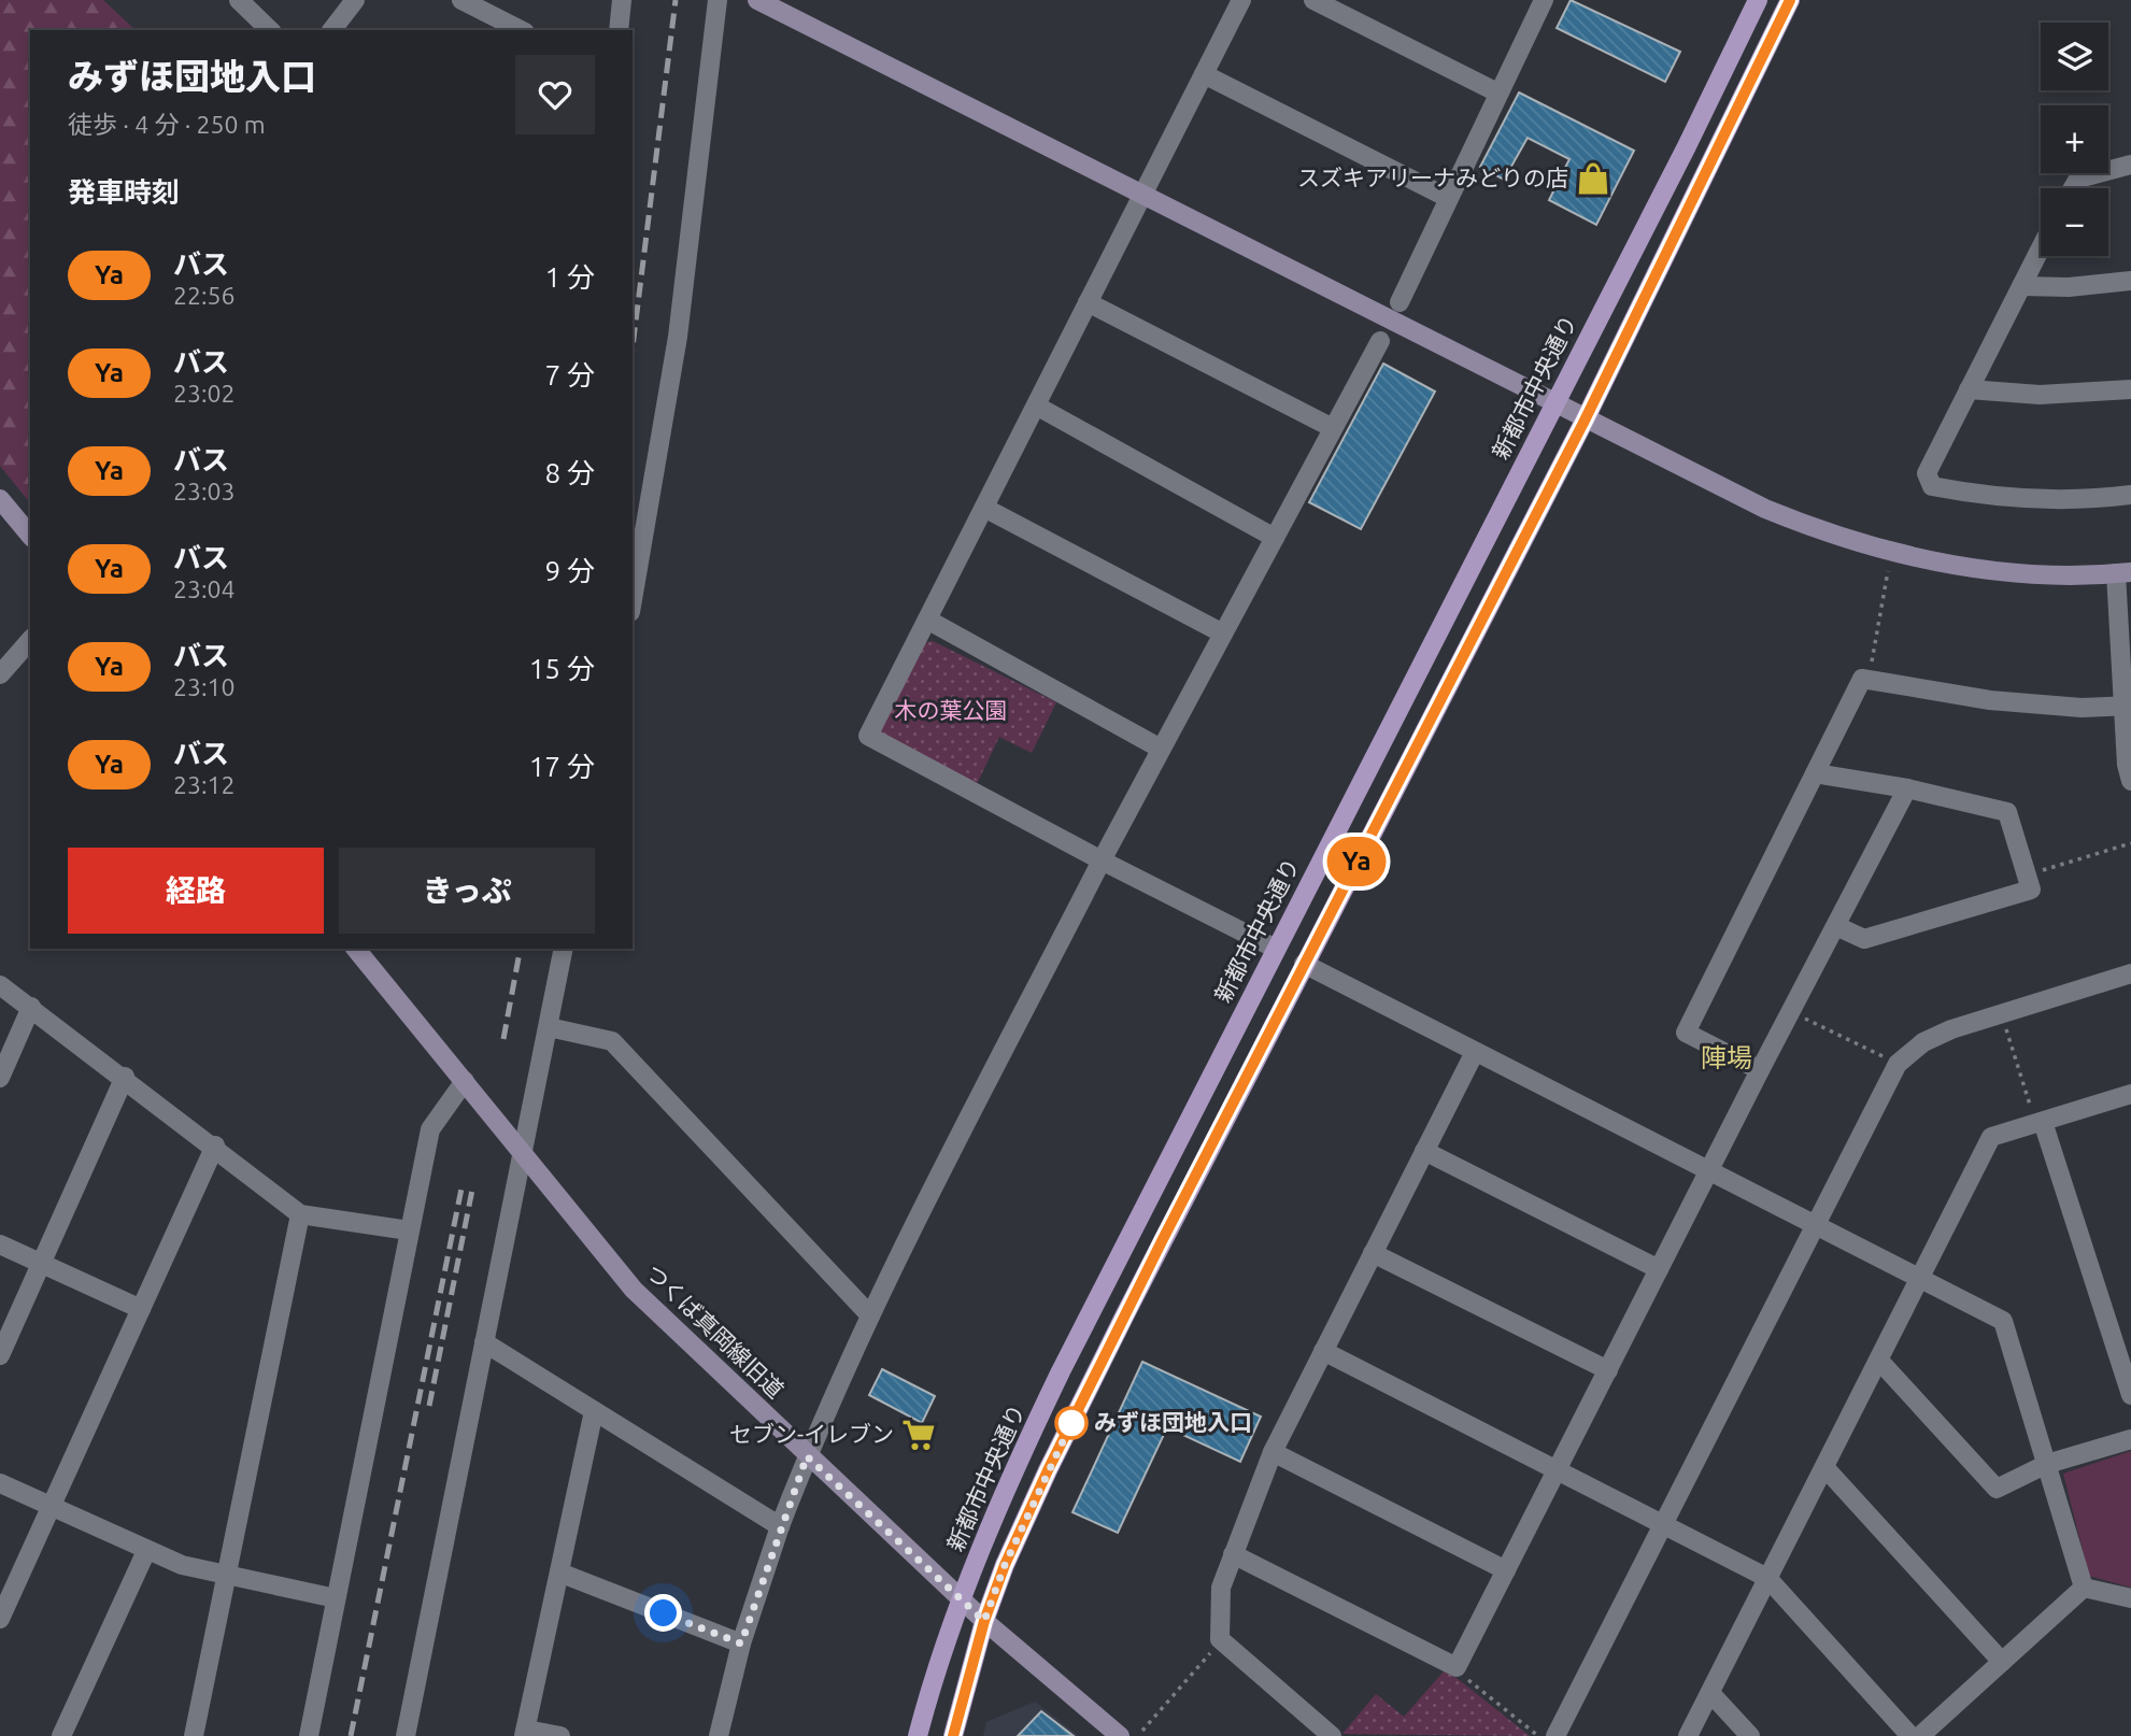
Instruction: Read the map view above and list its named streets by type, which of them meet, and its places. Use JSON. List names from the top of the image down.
{
  "streets": {
    "main road": ["新都市中央通り"],
    "street": ["つくば真岡線旧道"]
  },
  "crossings": [
    ["新都市中央通り", "つくば真岡線旧道"]
  ],
  "districts": ["陣場"],
  "parks": ["木の葉公園"],
  "places": {
    "shop": ["スズキアリーナみどりの店"],
    "other": ["みずほ団地入口"],
    "supermarket": ["セブン-イレブン"]
  },
  "lines": ["bus line Ya"],
  "page": {
    "on_map": "Ya",
    "map_buttons": ["+", "−"],
    "heading": [
      ["みずほ団地入口", "徒歩 · 4 分 · 250 m"],
      "発車時刻"
    ],
    "list": [
      {
        "mark": "Ya",
        "name": "バス",
        "note": "22:56",
        "value": "1 分"
      },
      {
        "mark": "Ya",
        "name": "バス",
        "note": "23:02",
        "value": "7 分"
      },
      {
        "mark": "Ya",
        "name": "バス",
        "note": "23:03",
        "value": "8 分"
      },
      {
        "mark": "Ya",
        "name": "バス",
        "note": "23:04",
        "value": "9 分"
      },
      {
        "mark": "Ya",
        "name": "バス",
        "note": "23:10",
        "value": "15 分"
      },
      {
        "mark": "Ya",
        "name": "バス",
        "note": "23:12",
        "value": "17 分"
      }
    ],
    "buttons": ["経路", "きっぷ"]
  }
}
